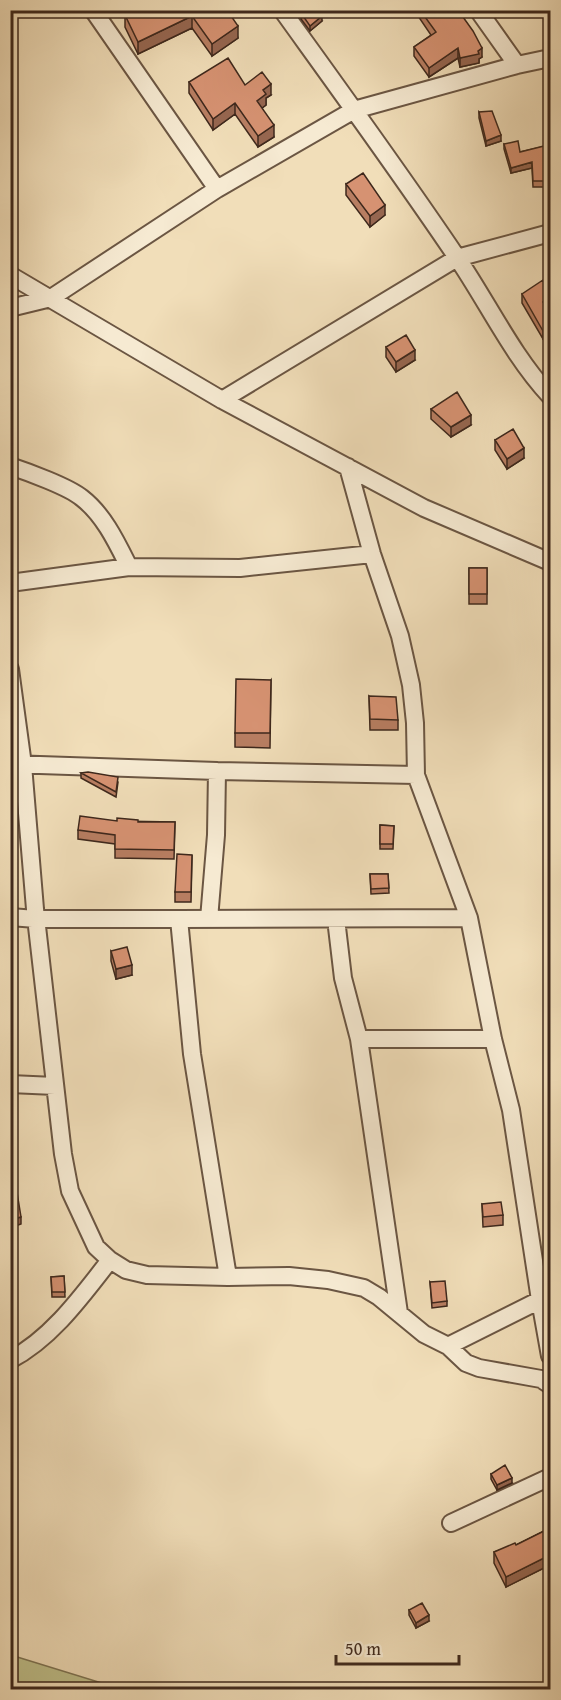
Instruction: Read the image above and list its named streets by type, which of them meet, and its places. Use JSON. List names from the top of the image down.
{
  "scale_bar": "50 m"
}
